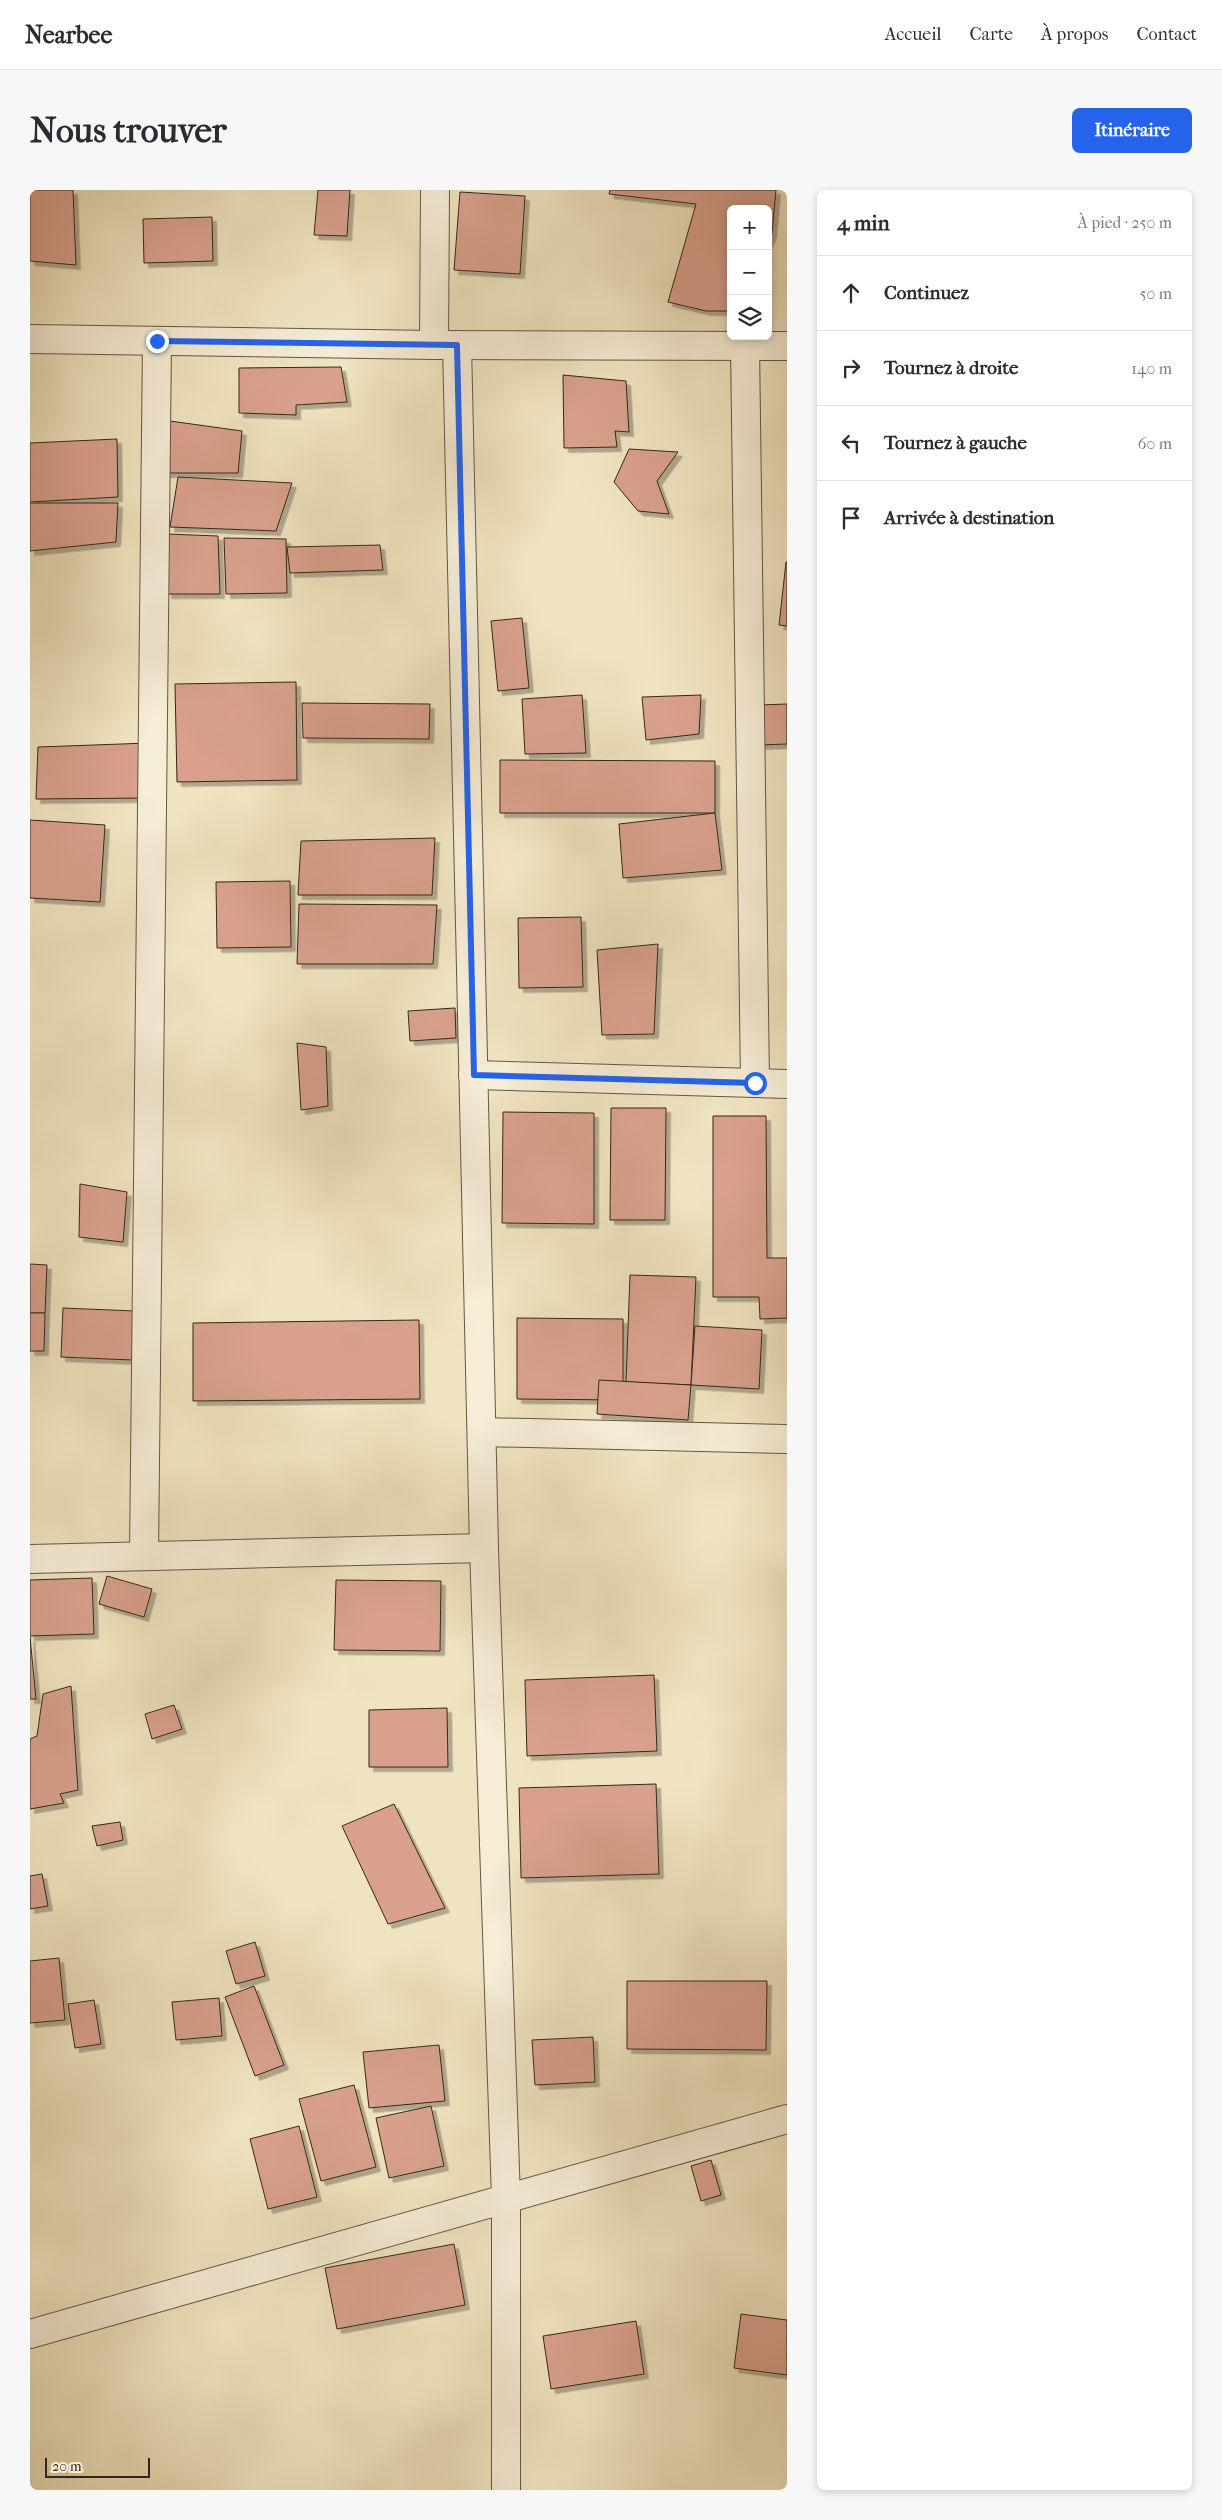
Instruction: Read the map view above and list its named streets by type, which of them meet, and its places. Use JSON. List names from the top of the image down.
{
  "scale_bar": "20 m",
  "page": {
    "header": "Nearbee",
    "nav": [
      "Accueil",
      "Carte",
      "À propos",
      "Contact"
    ],
    "buttons": "Itinéraire",
    "title": "Nous trouver",
    "heading": ["4 min", "À pied · 250 m"],
    "map_buttons": ["+", "−"],
    "list": [
      ["Continuez", "50 m"],
      ["Tournez à droite", "140 m"],
      ["Tournez à gauche", "60 m"],
      "Arrivée à destination"
    ],
    "scale": "20 m"
  }
}
